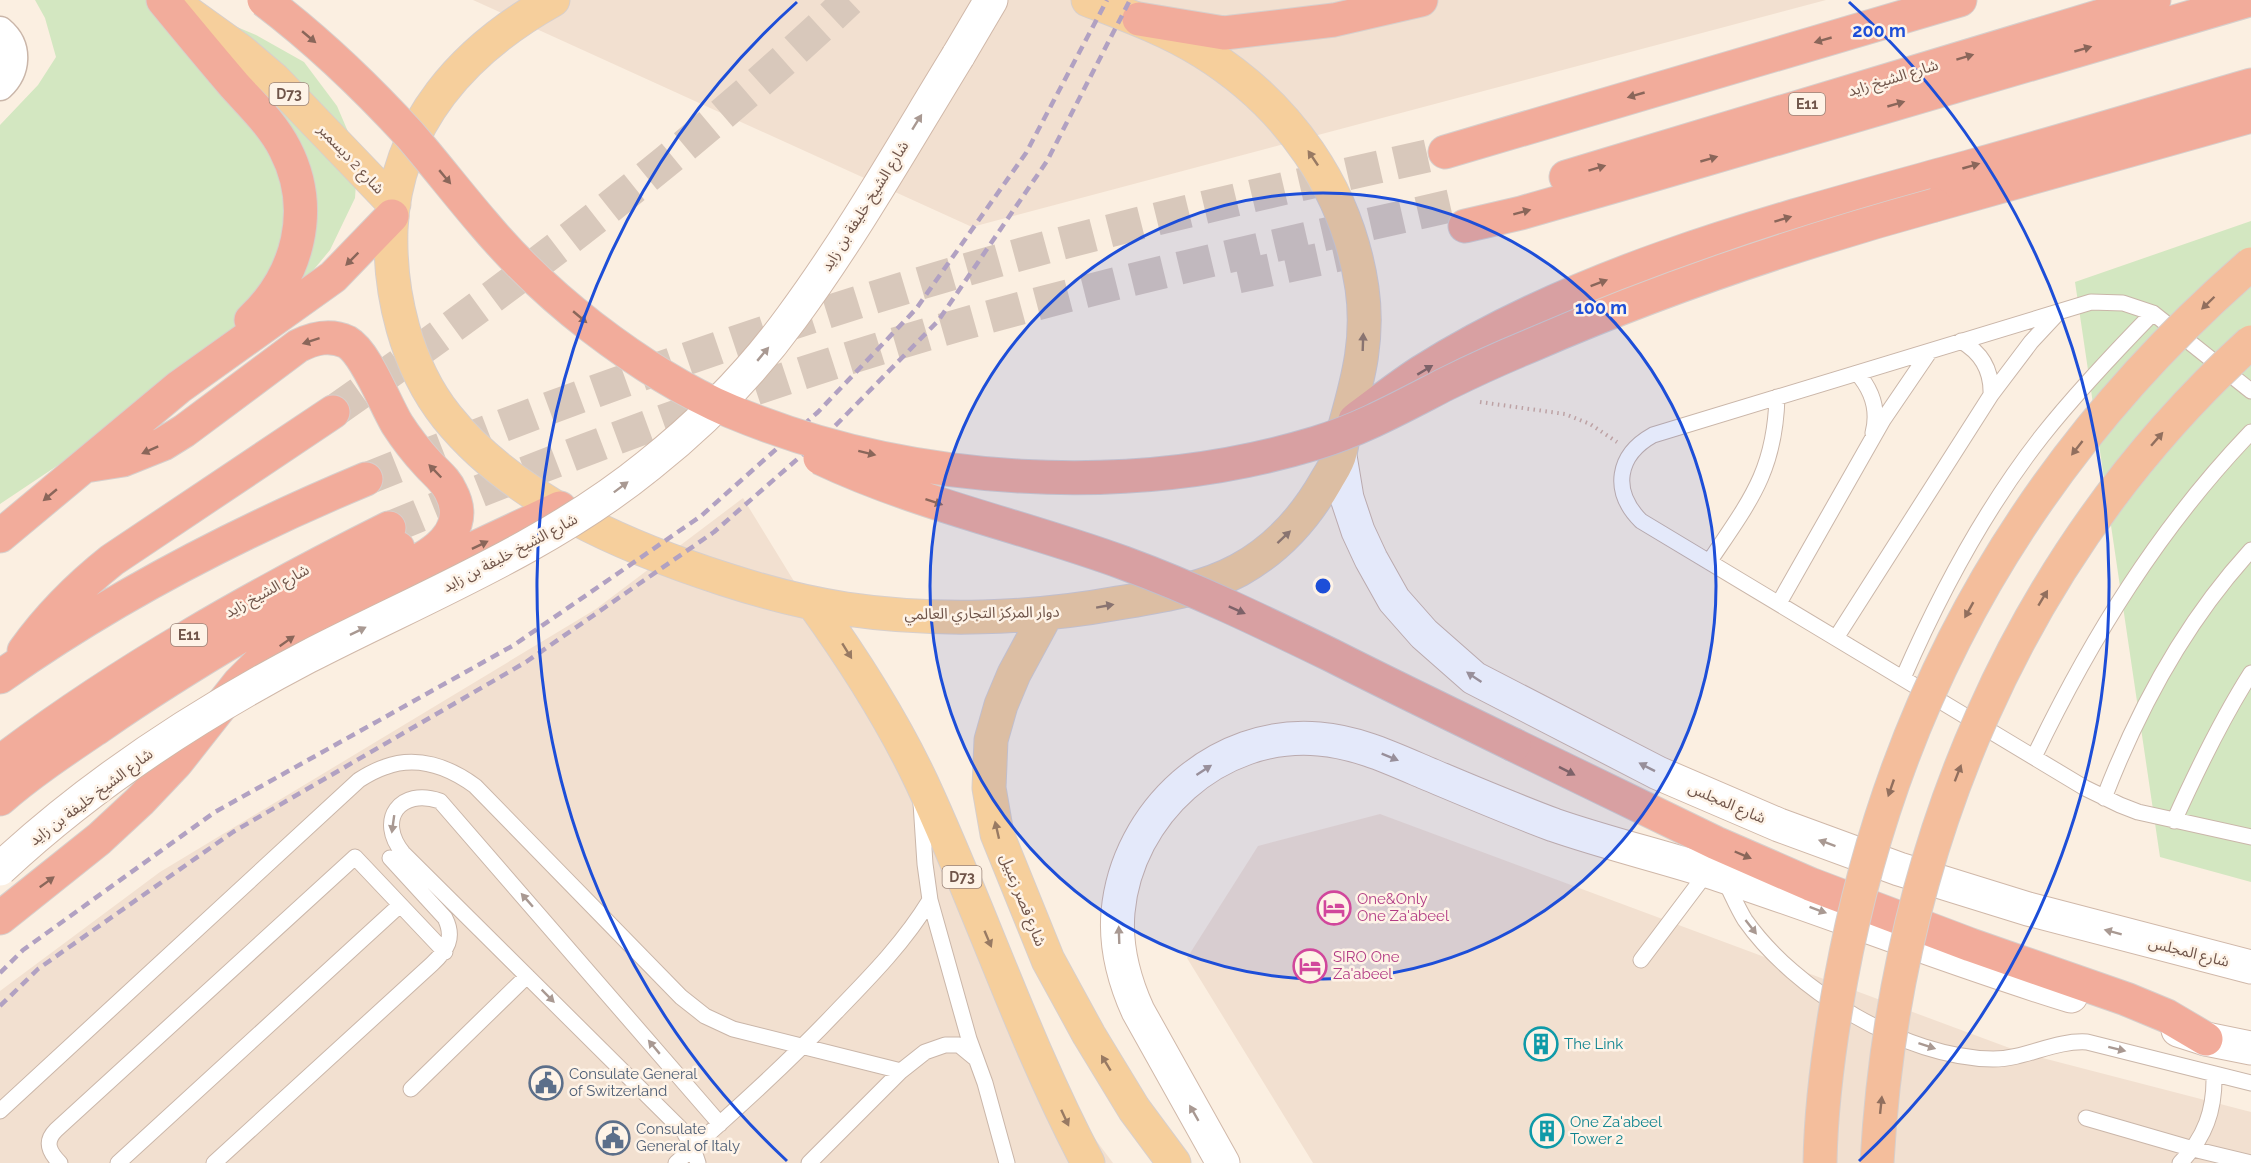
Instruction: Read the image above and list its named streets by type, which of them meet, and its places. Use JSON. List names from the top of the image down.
{
  "streets": {
    "highway": ["شارع الشيخ زايد", "E11"],
    "main road": [
      "D73",
      "شارع 2 ديسمبر",
      "شارع الشيخ خليفة بن زايد",
      "دوار المركز التجاري العالمي",
      "شارع المجلس",
      "شارع قصر زعبيل"
    ]
  },
  "crossings": [
    ["D73", "دوار المركز التجاري العالمي"],
    ["شارع 2 ديسمبر", "دوار المركز التجاري العالمي"],
    ["دوار المركز التجاري العالمي", "شارع المجلس"],
    ["دوار المركز التجاري العالمي", "شارع قصر زعبيل"]
  ],
  "one_way": ["شارع الشيخ خليفة بن زايد"],
  "places": {
    "hotel": ["One&Only One Za'abeel", "SIRO One Za'abeel"],
    "building": ["The Link", "One Za'abeel Tower 2"],
    "public building": ["Consulate General of Switzerland", "Consulate General of Italy"]
  },
  "rings": ["200 m", "100 m"]
}
